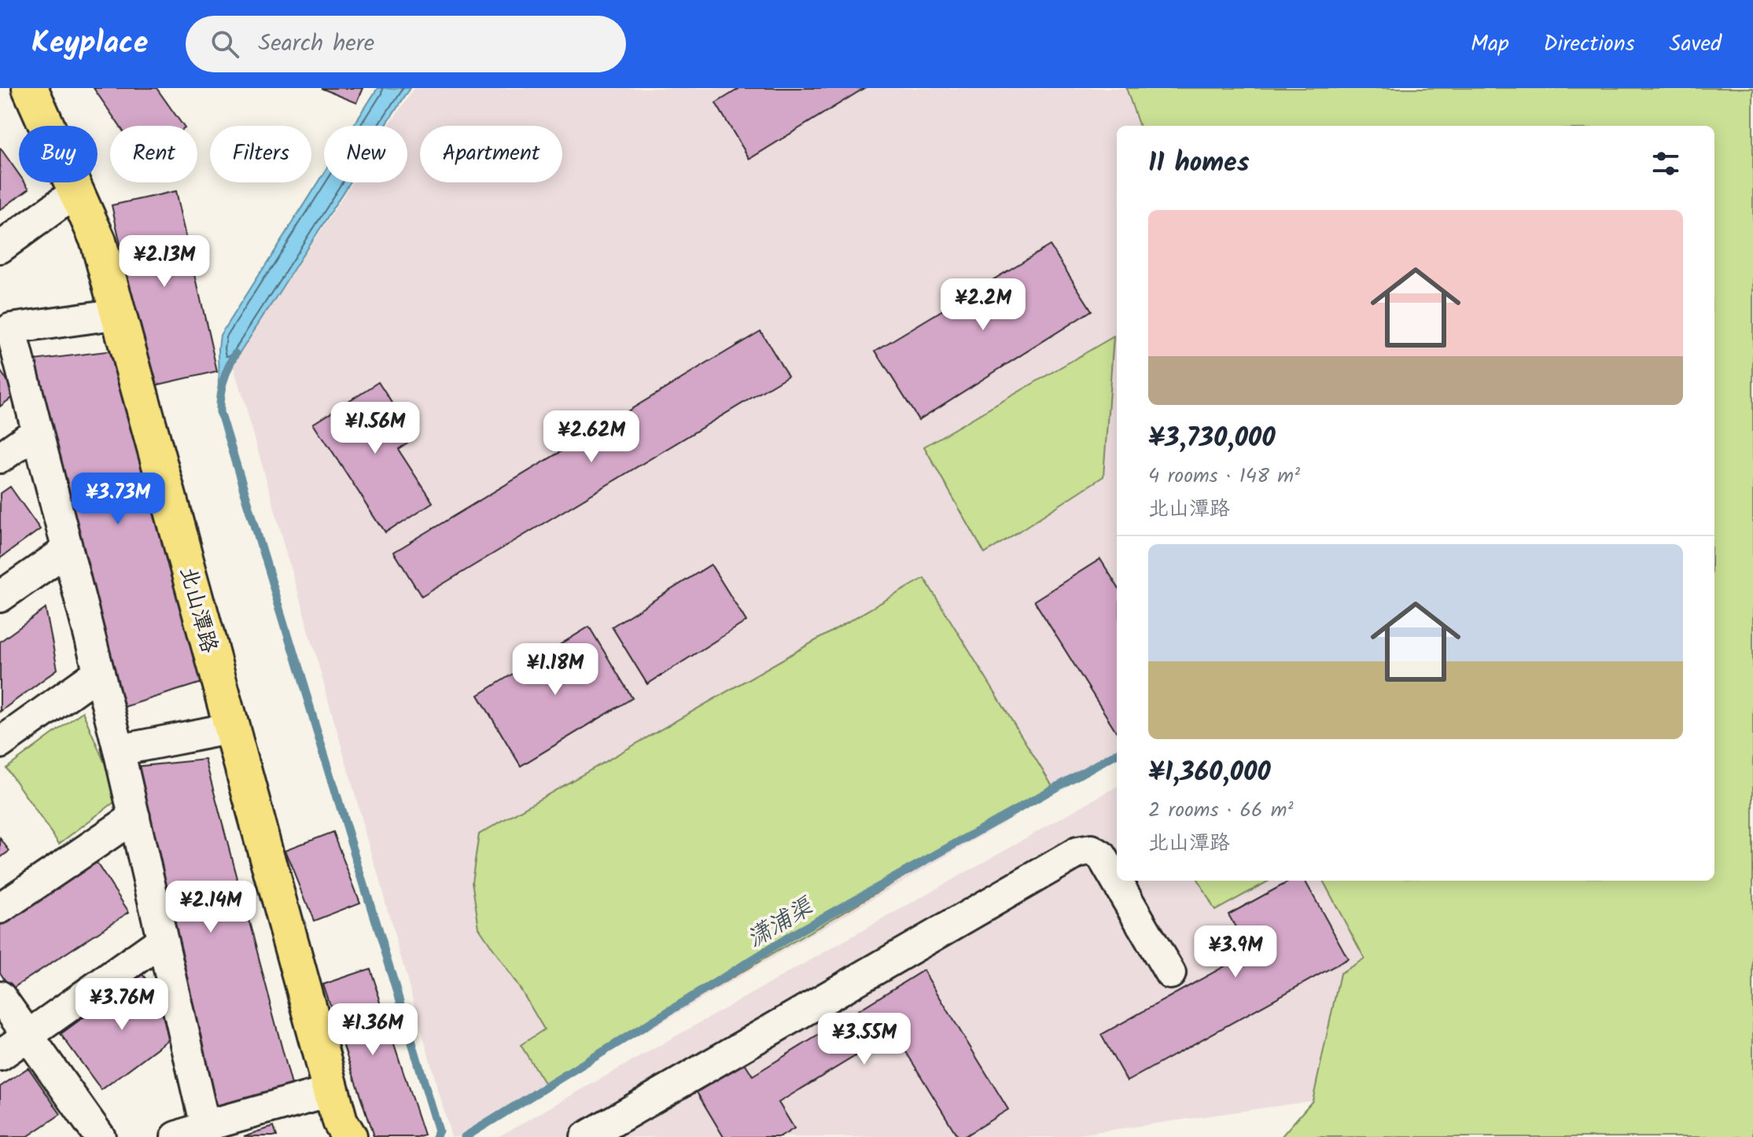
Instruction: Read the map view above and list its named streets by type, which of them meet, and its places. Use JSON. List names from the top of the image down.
{
  "streets": {
    "main road": ["北山潭路"]
  },
  "water": ["潇浦渠"],
  "page": {
    "header": "Keyplace",
    "search": "Search here",
    "nav": ["Map", "Directions", "Saved"],
    "chip": [
      "Buy",
      "Rent",
      "Filters",
      "New",
      "Apartment"
    ],
    "heading": "11 homes",
    "list": [
      {
        "name": "¥3,730,000",
        "note": "4 rooms · 148 m² · 北山潭路"
      },
      {
        "name": "¥1,360,000",
        "note": "2 rooms · 66 m² · 北山潭路"
      }
    ],
    "price": [
      "¥2.13M",
      "¥2.2M",
      "¥1.56M",
      "¥2.62M",
      "¥3.73M",
      "¥1.18M",
      "¥2.14M",
      "¥3.9M",
      "¥3.76M",
      "¥1.36M",
      "¥3.55M"
    ]
  }
}
